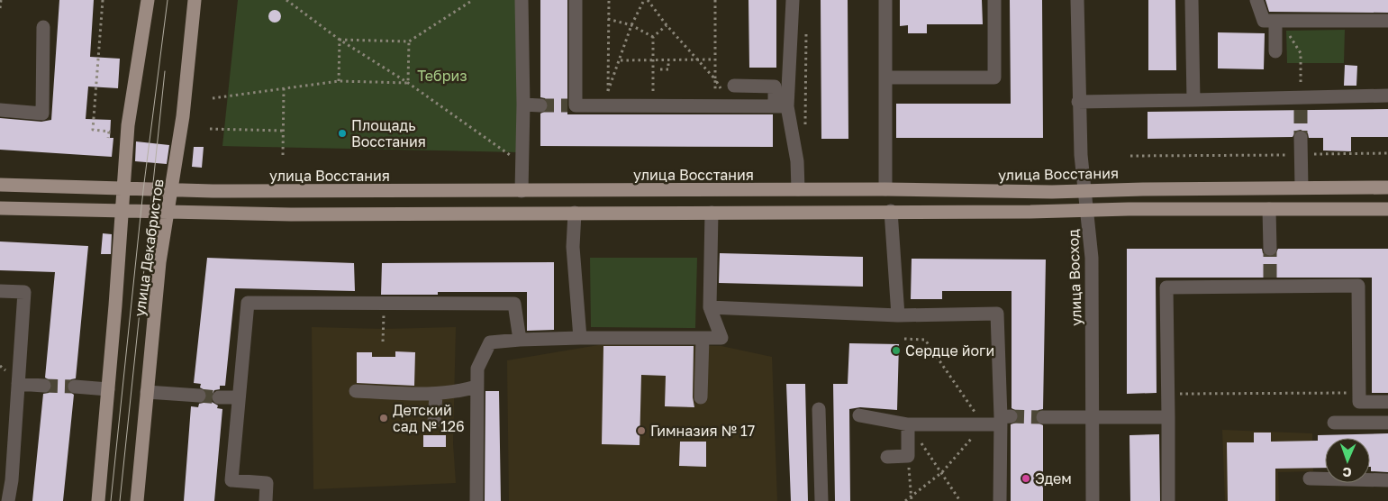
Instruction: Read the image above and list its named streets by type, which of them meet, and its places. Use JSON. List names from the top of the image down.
{
  "streets": {
    "main road": ["улица Восстания", "улица Декабристов"],
    "street": ["улица Восход"]
  },
  "crossings": [
    ["улица Восстания", "улица Декабристов"],
    ["улица Восстания", "улица Восход"]
  ],
  "parks": ["Тебриз"],
  "places": [
    "Площадь Восстания",
    "Сердце йоги",
    "Детский сад № 126",
    "Гимназия № 17",
    "Эдем"
  ],
  "north": "bottom"
}
